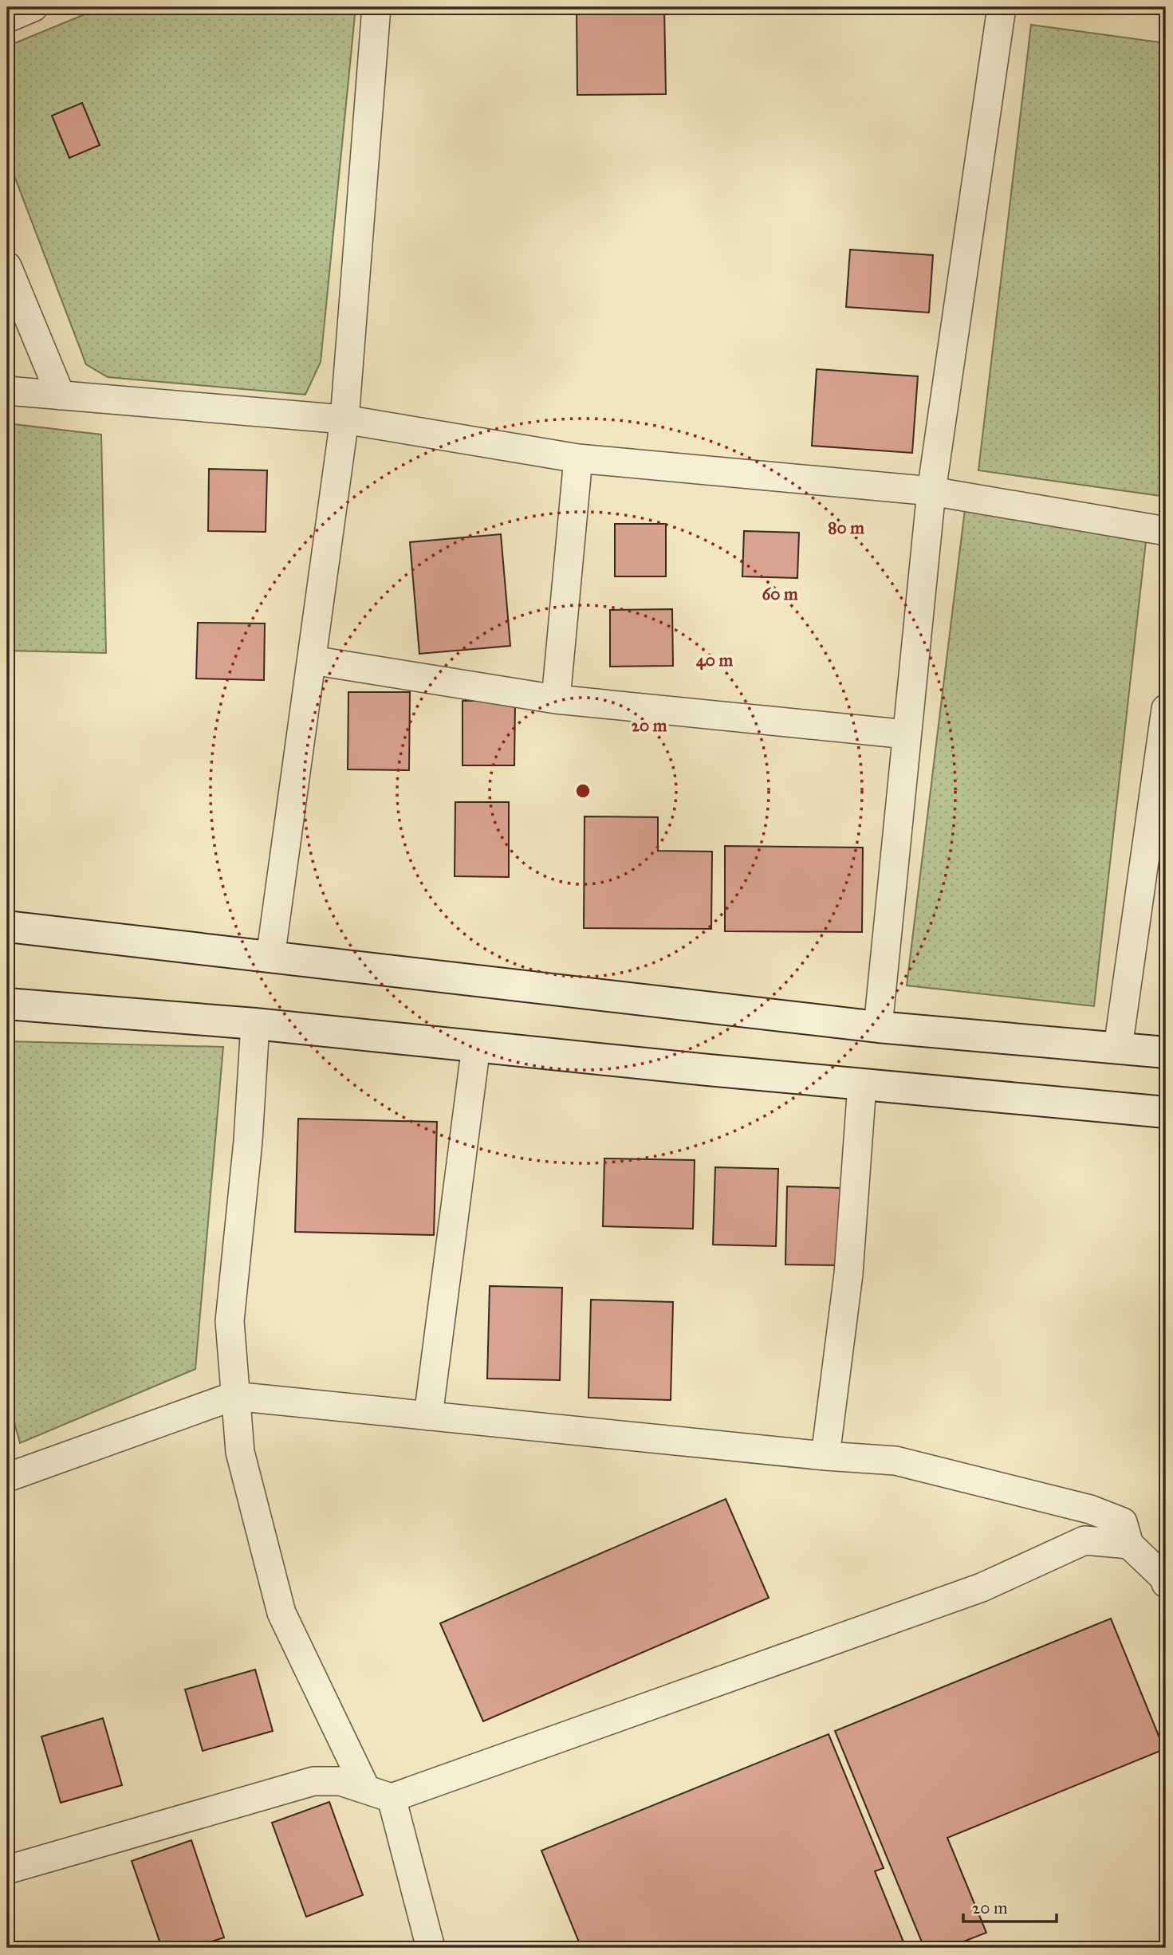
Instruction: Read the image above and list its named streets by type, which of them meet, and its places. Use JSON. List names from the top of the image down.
{
  "scale_bar": "20 m",
  "rings": [
    "80 m",
    "60 m",
    "40 m",
    "20 m"
  ]
}
